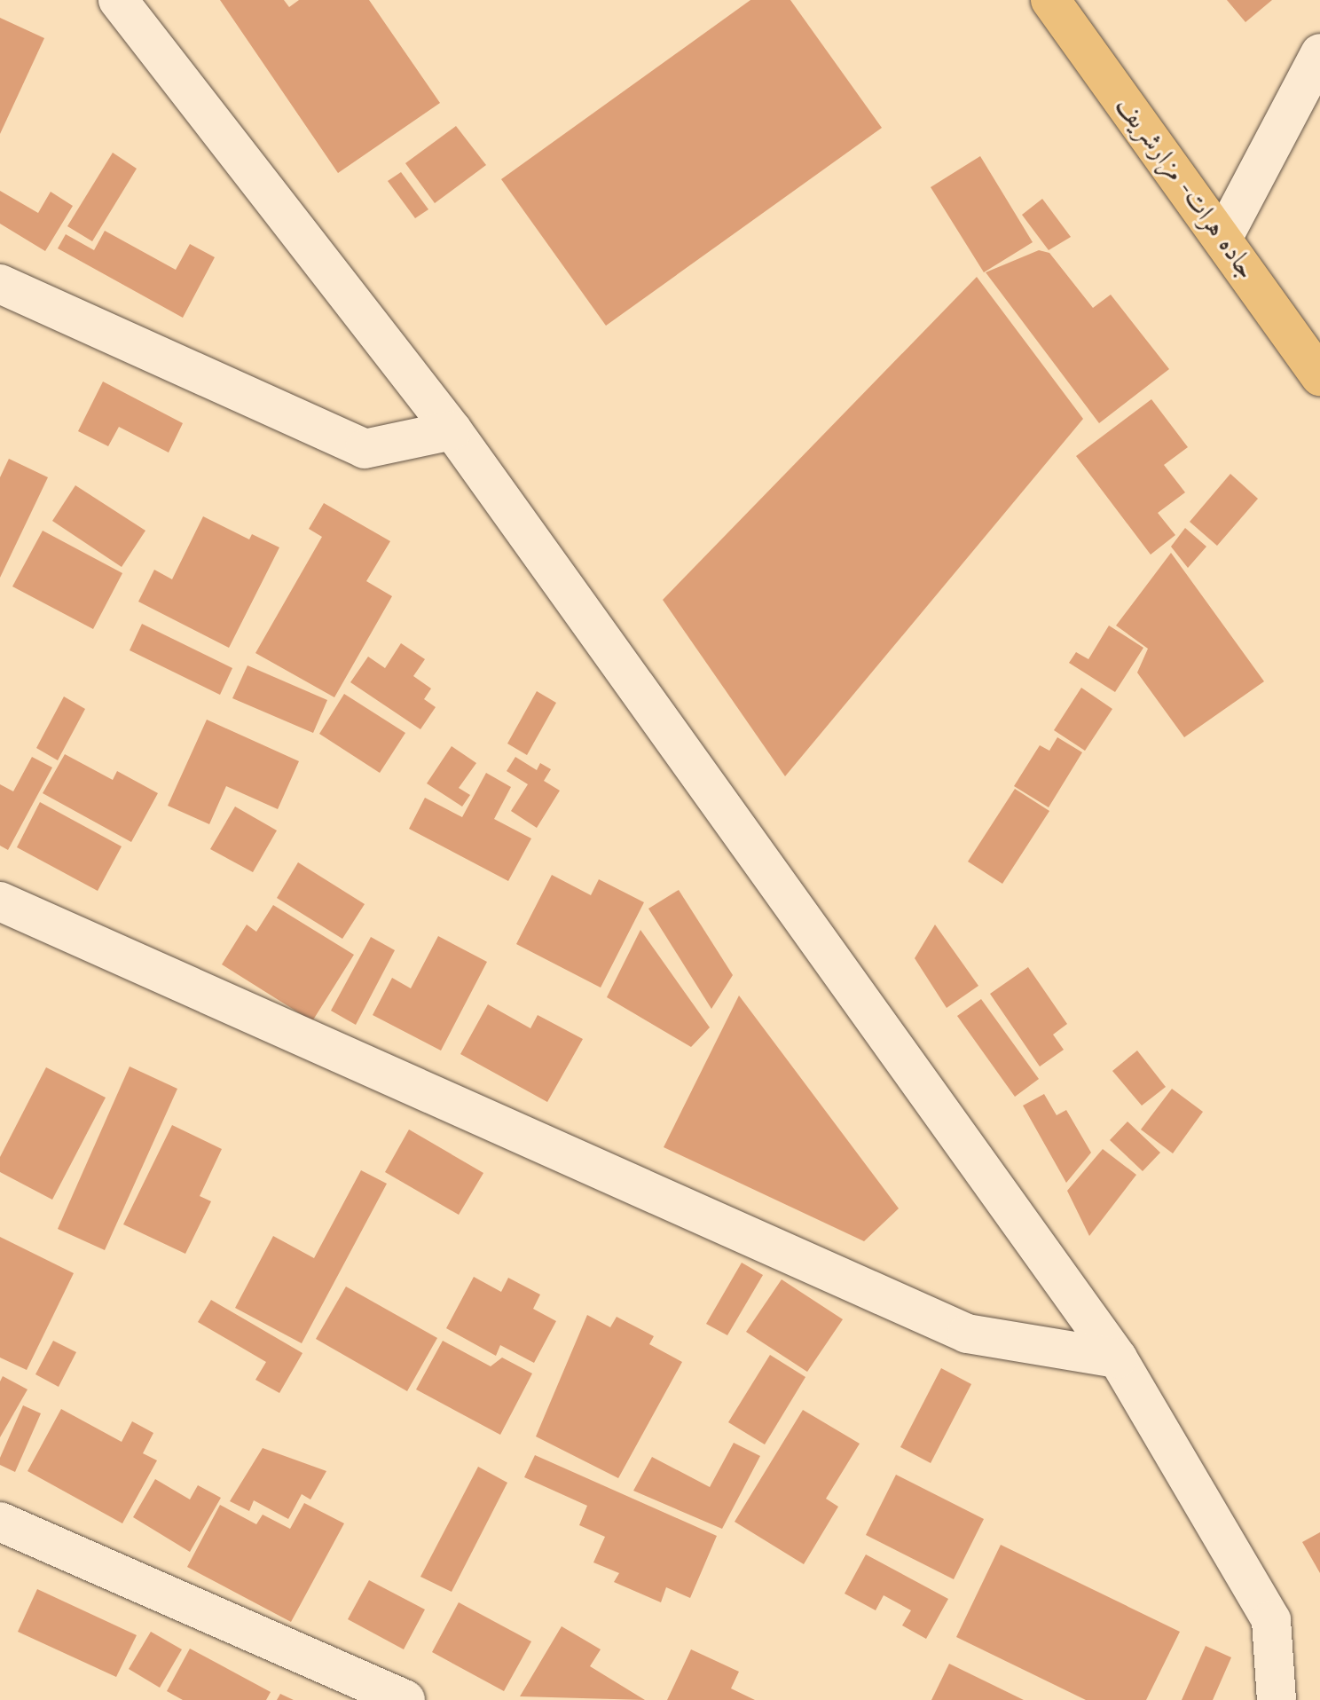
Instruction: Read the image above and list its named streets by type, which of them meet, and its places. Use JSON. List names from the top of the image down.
{
  "streets": {
    "highway": ["جاده هرات- مزارشریف"]
  }
}
